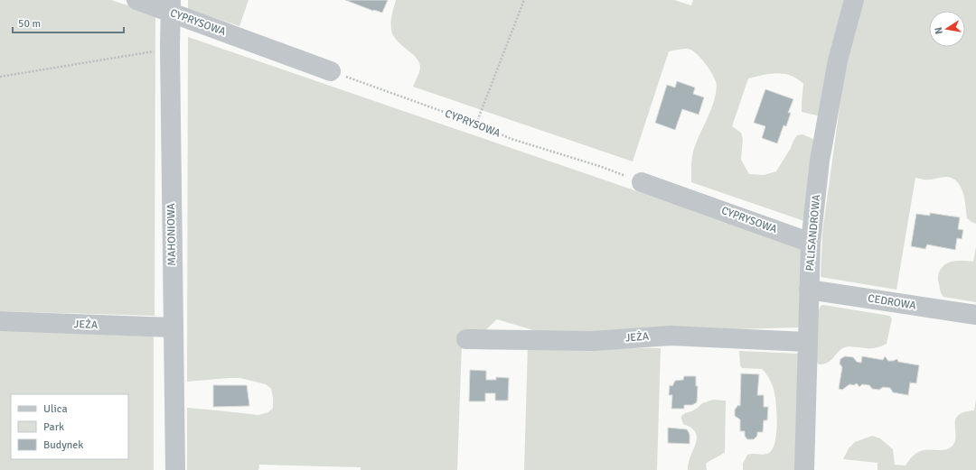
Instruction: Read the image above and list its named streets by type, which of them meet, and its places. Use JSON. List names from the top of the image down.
{
  "streets": {
    "street": [
      "CYPRYSOWA",
      "PALISANDROWA",
      "MAHONIOWA",
      "CEDROWA",
      "JEŻA"
    ]
  },
  "crossings": [
    ["CYPRYSOWA", "PALISANDROWA"],
    ["CYPRYSOWA", "MAHONIOWA"],
    ["PALISANDROWA", "CEDROWA"],
    ["PALISANDROWA", "JEŻA"],
    ["MAHONIOWA", "JEŻA"]
  ],
  "legend": ["Ulica", "Park", "Budynek"],
  "scale_bar": "50 m",
  "north": "left"
}
